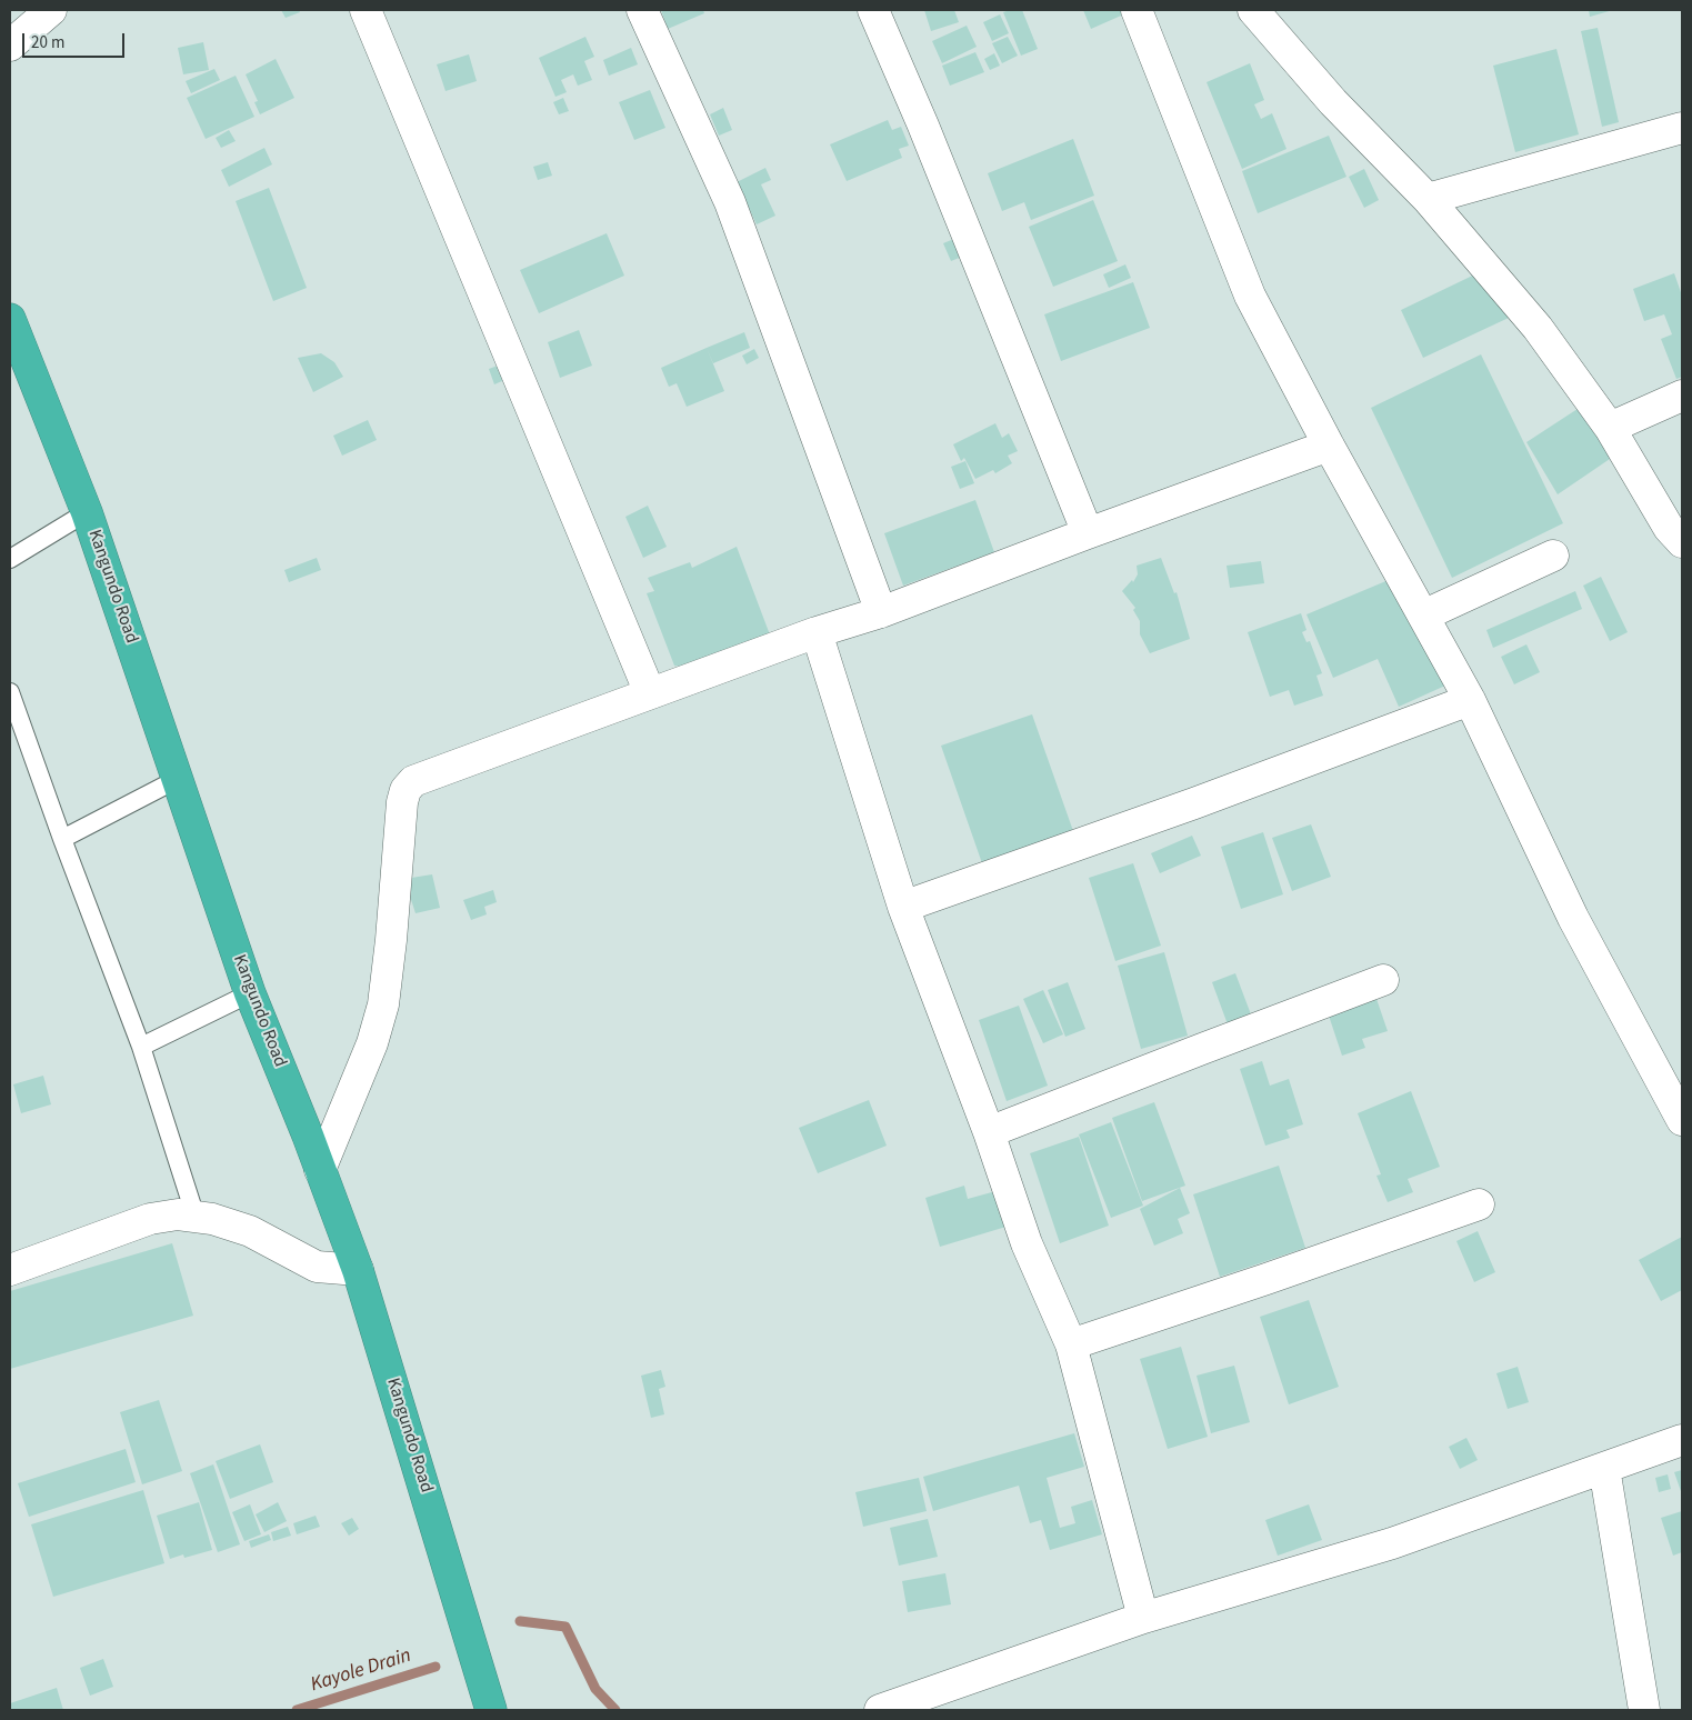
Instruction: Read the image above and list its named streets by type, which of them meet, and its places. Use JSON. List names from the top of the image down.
{
  "streets": {
    "highway": ["Kangundo Road"]
  },
  "water": ["Kayole Drain"],
  "scale_bar": "20 m"
}
